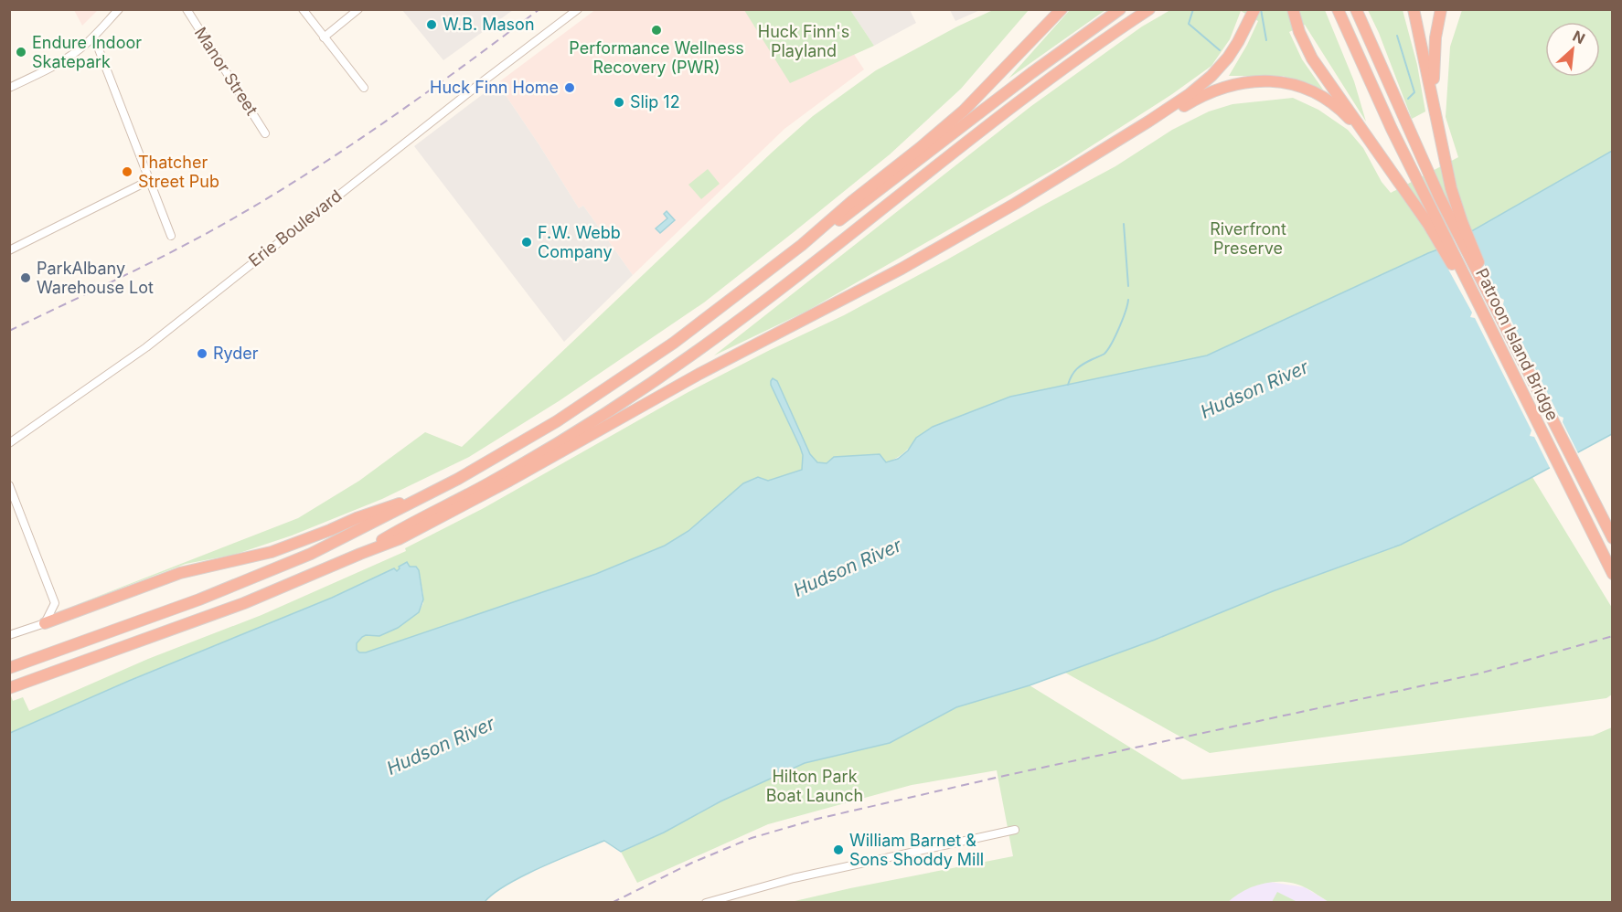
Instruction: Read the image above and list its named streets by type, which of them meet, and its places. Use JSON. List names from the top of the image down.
{
  "streets": {
    "highway": ["Patroon Island Bridge"],
    "street": ["Manor Street", "Erie Boulevard"]
  },
  "water": ["Hudson River"],
  "parks": ["Huck Finn's Playland", "Riverfront Preserve", "Hilton Park Boat Launch"],
  "places": [
    "W.B. Mason",
    "Performance Wellness Recovery (PWR)",
    "Endure Indoor Skatepark",
    "Huck Finn Home",
    "Slip 12",
    "Thatcher Street Pub",
    "F.W. Webb Company",
    "ParkAlbany Warehouse Lot",
    "Ryder",
    "William Barnet & Sons Shoddy Mill"
  ],
  "north": "top right"
}
